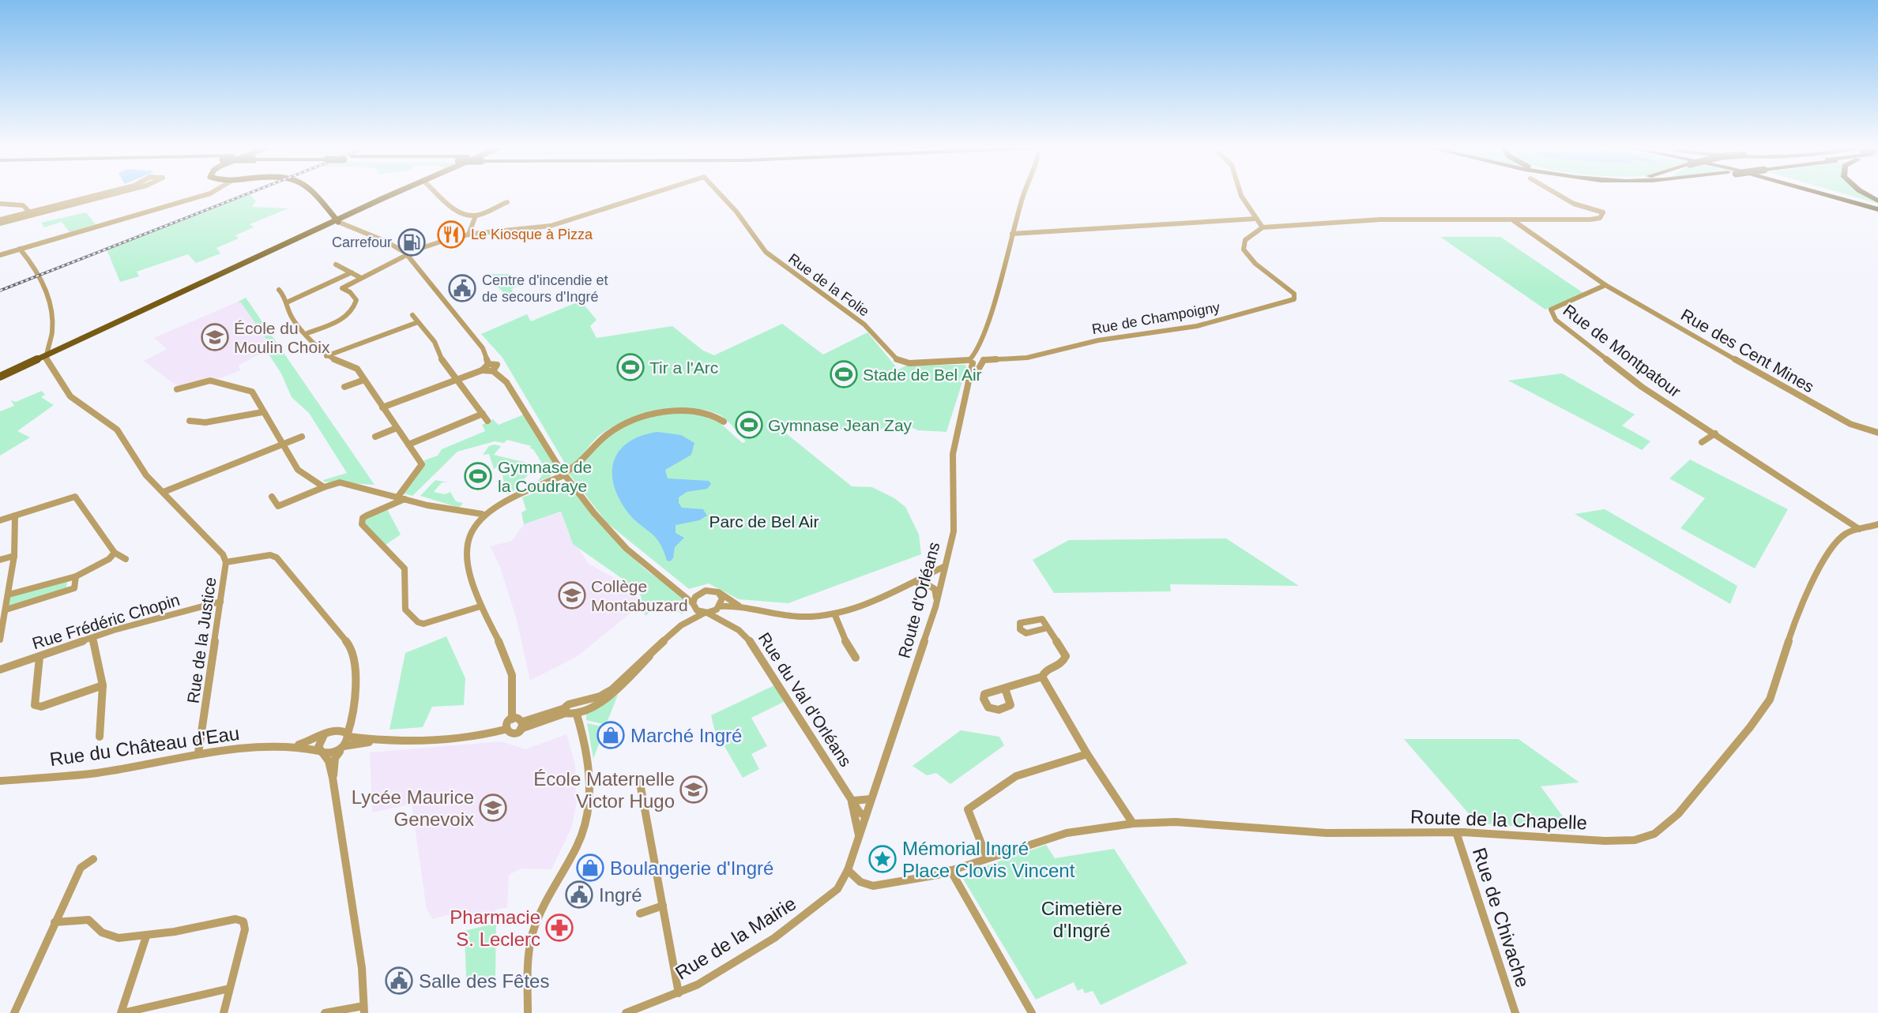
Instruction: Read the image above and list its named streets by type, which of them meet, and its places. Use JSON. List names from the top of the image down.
{
  "streets": {
    "street": [
      "Rue de la Folie",
      "Rue de Champoigny",
      "Rue de Montpatour",
      "Rue des Cent Mines",
      "Route d'Orléans",
      "Rue Frédéric Chopin",
      "Rue de la Justice",
      "Rue du Val d'Orléans",
      "Rue du Château d'Eau",
      "Route de la Chapelle",
      "Rue de Chivache",
      "Rue de la Mairie"
    ]
  },
  "crossings": [
    ["Rue de la Folie", "Rue de Champoigny"],
    ["Rue de la Folie", "Route d'Orléans"],
    ["Rue de Champoigny", "Route d'Orléans"],
    ["Rue de Montpatour", "Rue des Cent Mines"],
    ["Rue de Montpatour", "Route de la Chapelle"],
    ["Route d'Orléans", "Rue du Val d'Orléans"],
    ["Route d'Orléans", "Rue de la Mairie"],
    ["Rue Frédéric Chopin", "Rue de la Justice"],
    ["Rue de la Justice", "Rue du Château d'Eau"],
    ["Rue du Val d'Orléans", "Rue de la Mairie"],
    ["Route de la Chapelle", "Rue de Chivache"],
    ["Route de la Chapelle", "Rue de la Mairie"]
  ],
  "parks": ["Parc de Bel Air", "Cimetière d'Ingré"],
  "places": {
    "restaurant": ["Le Kiosque à Pizza"],
    "fuel station": ["Carrefour"],
    "public building": ["Centre d'incendie et de secours d'Ingré", "Ingré", "Salle des Fêtes"],
    "school or university": [
      "École du Moulin Choix",
      "Collège Montabuzard",
      "École Maternelle Victor Hugo",
      "Lycée Maurice Genevoix"
    ],
    "sports": [
      "Tir a l'Arc",
      "Stade de Bel Air",
      "Gymnase Jean Zay",
      "Gymnase de la Coudraye"
    ],
    "shop": ["Marché Ingré", "Boulangerie d'Ingré"],
    "place": ["Mémorial Ingré Place Clovis Vincent"],
    "pharmacy": ["Pharmacie S. Leclerc"]
  }
}
